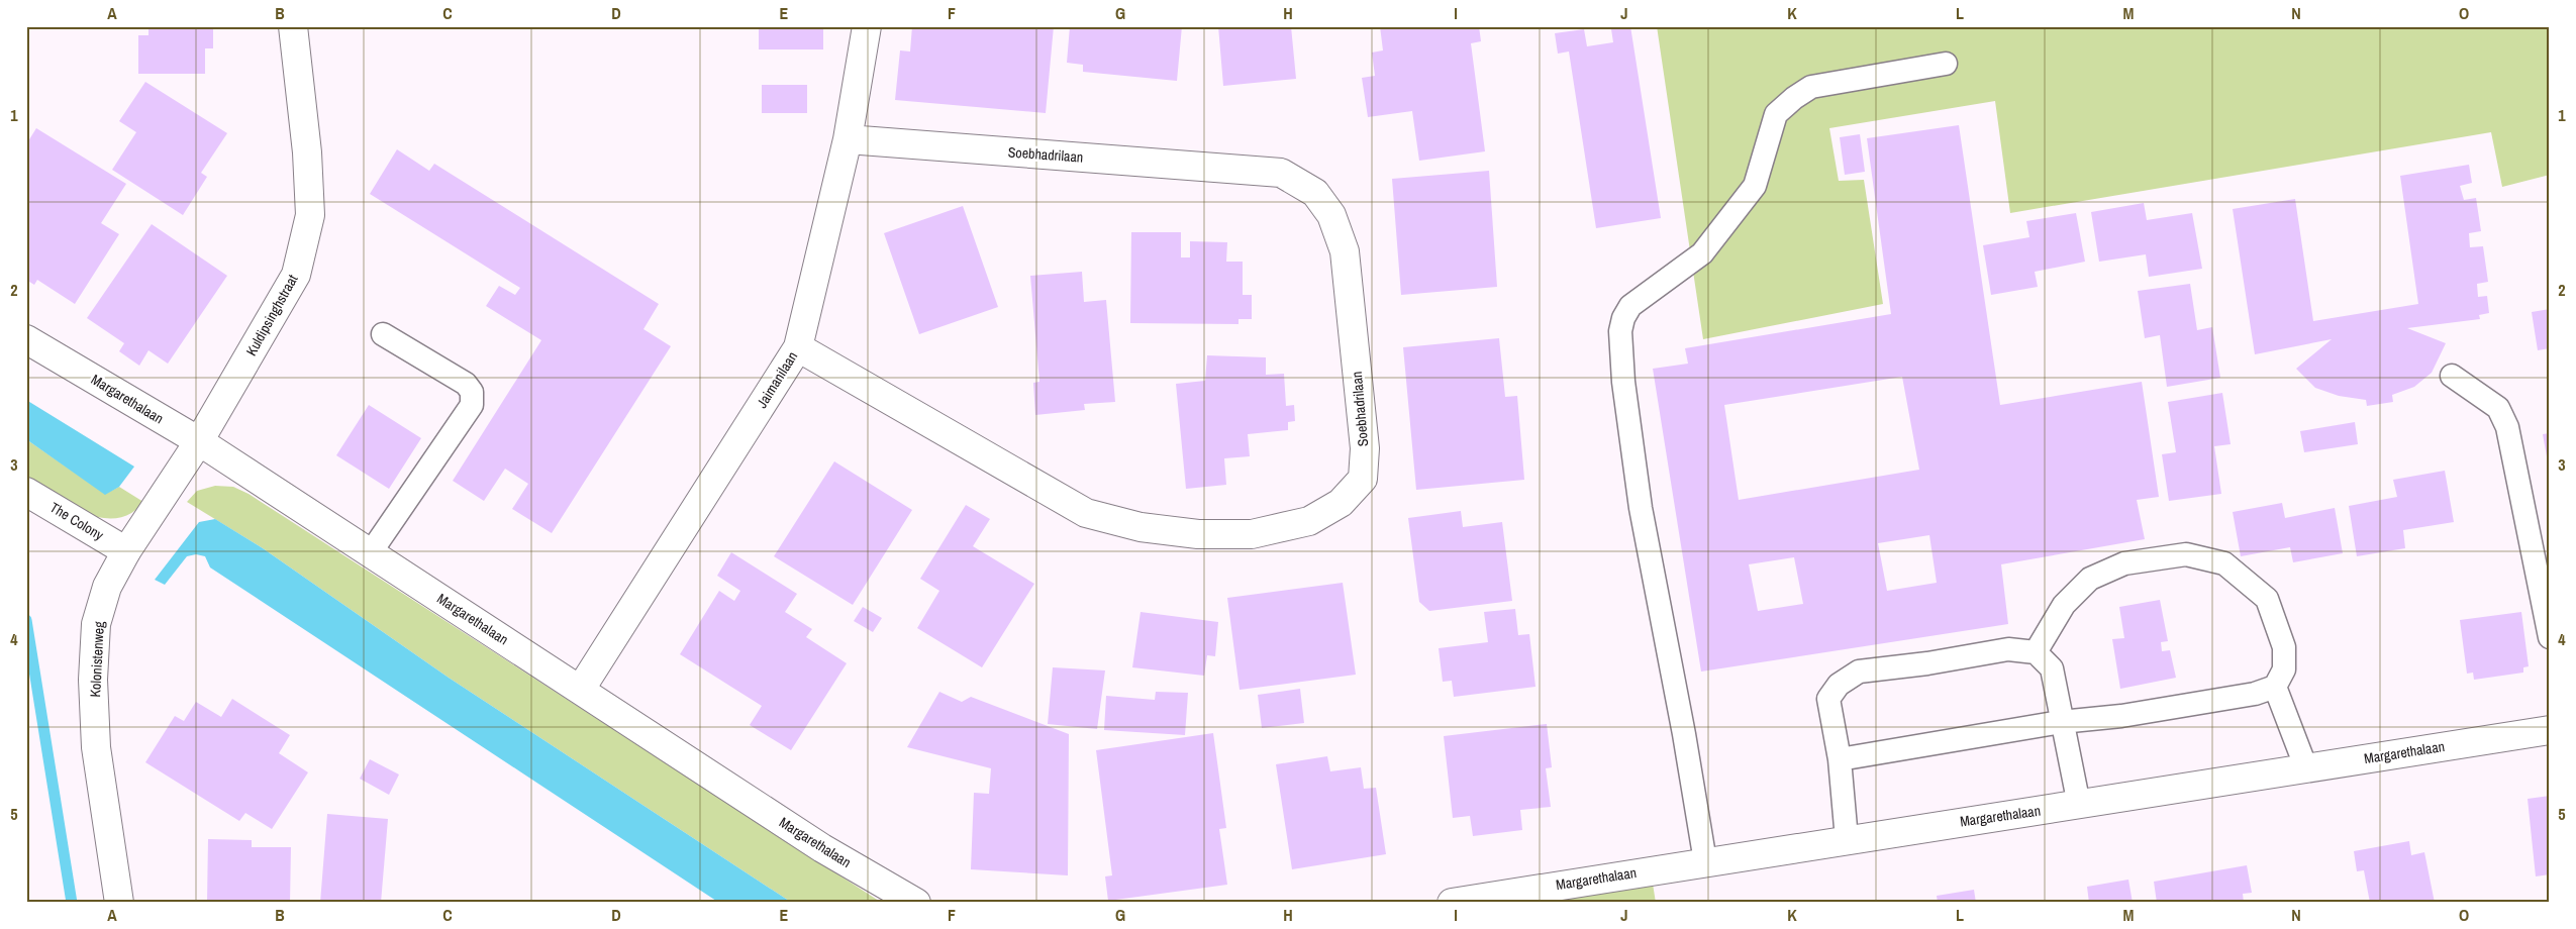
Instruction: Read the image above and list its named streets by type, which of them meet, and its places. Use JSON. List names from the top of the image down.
{
  "streets": {
    "street": [
      "Soebhadrilaan",
      "Kuldipsinghstraat",
      "Jaimanilaan",
      "Margarethalaan",
      "The Colony",
      "Kolonistenweg"
    ]
  },
  "crossings": [
    ["Soebhadrilaan", "Jaimanilaan"],
    ["Kuldipsinghstraat", "Margarethalaan"],
    ["Kuldipsinghstraat", "Kolonistenweg"],
    ["Jaimanilaan", "Margarethalaan"],
    ["Margarethalaan", "Kolonistenweg"],
    ["The Colony", "Kolonistenweg"]
  ],
  "grid": {
    "columns": [
      "A",
      "B",
      "C",
      "D",
      "E",
      "F",
      "G",
      "H",
      "I",
      "J",
      "K",
      "L",
      "M",
      "N",
      "O"
    ],
    "rows": [
      "1",
      "2",
      "3",
      "4",
      "5"
    ]
  }
}
